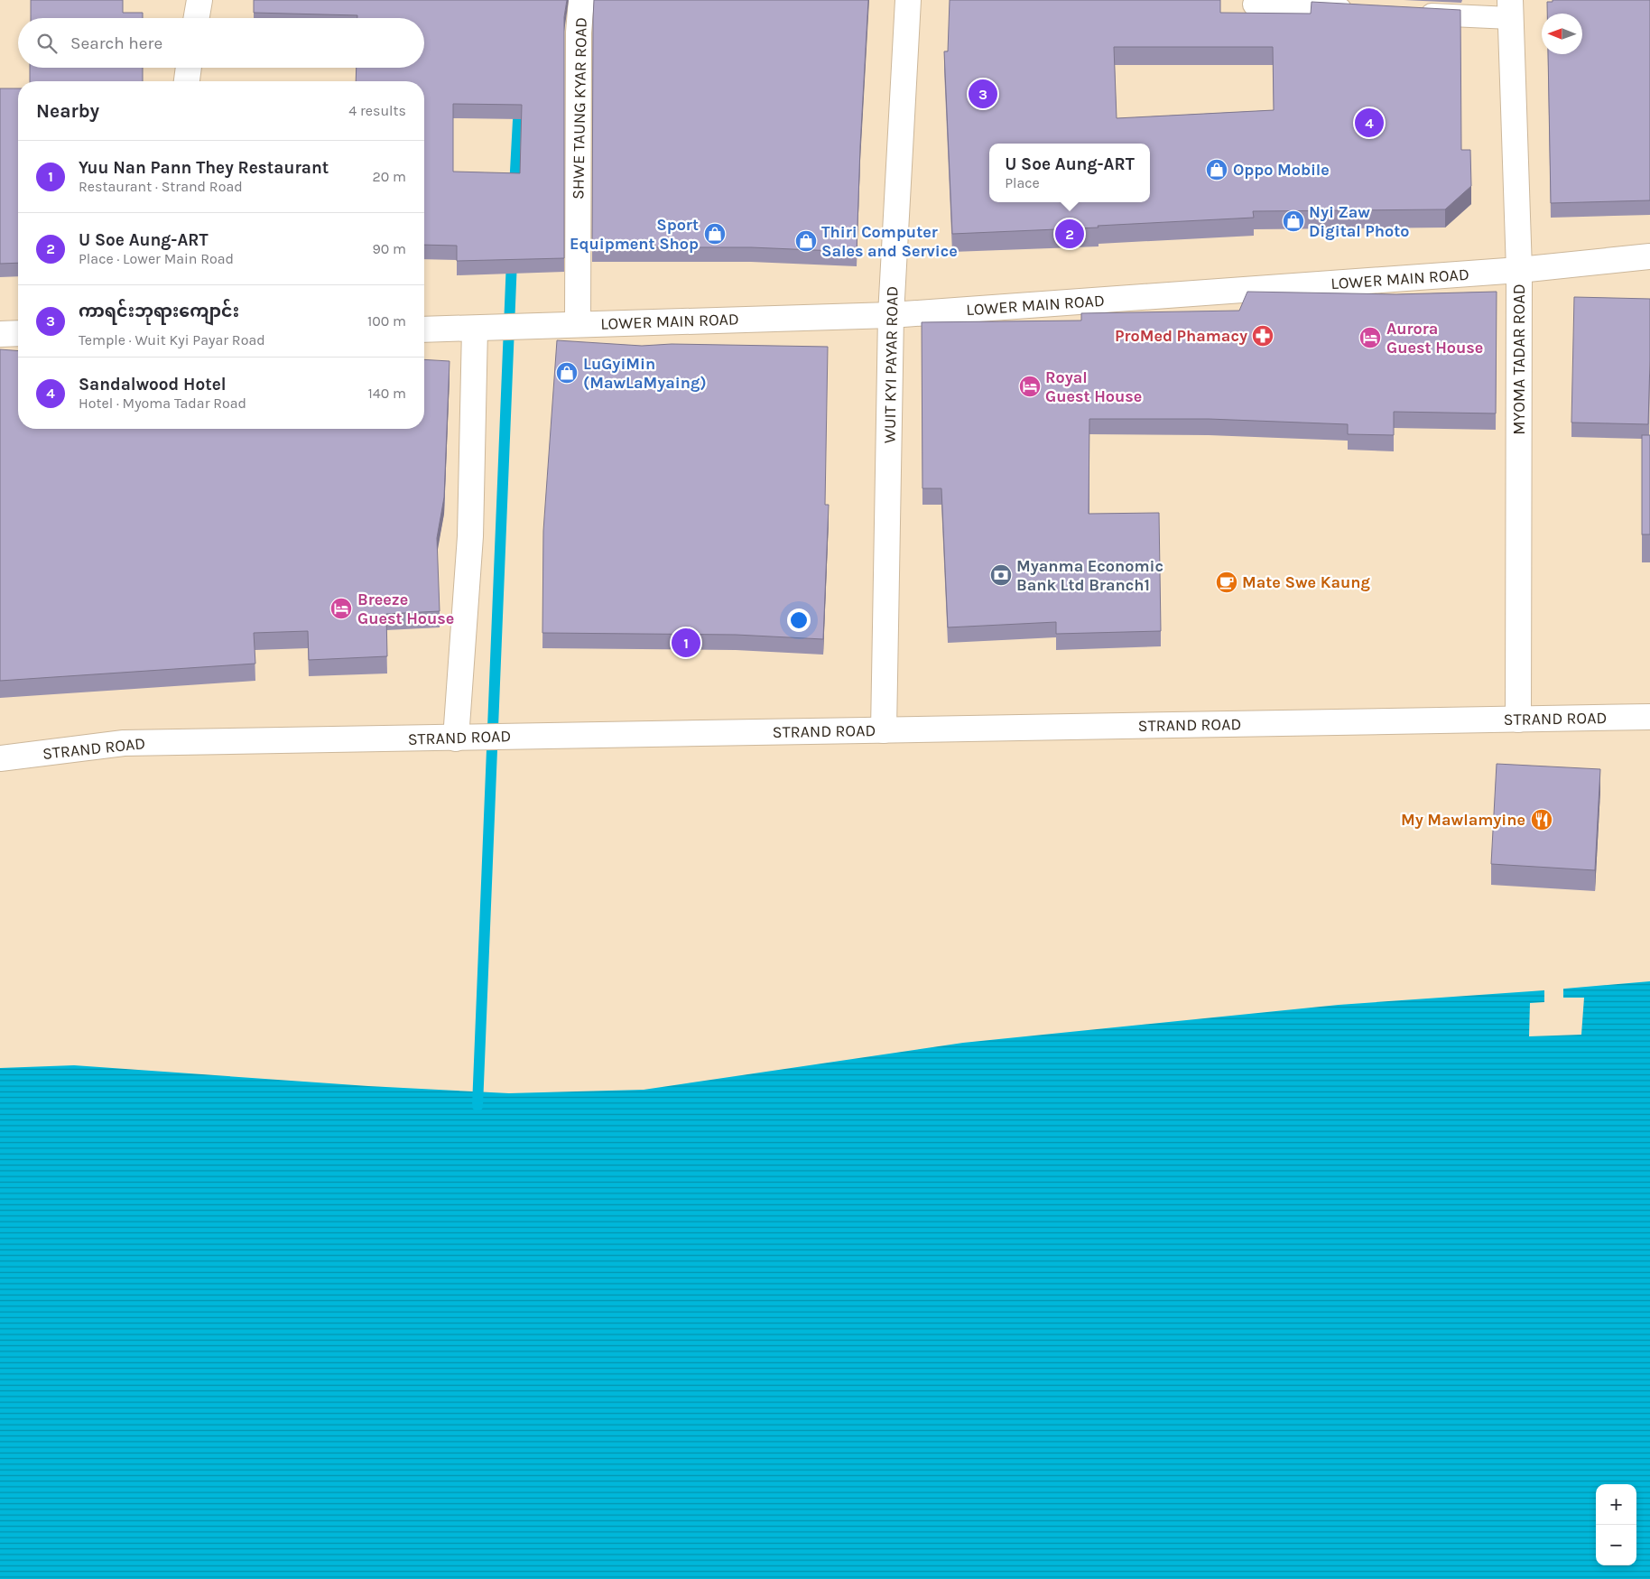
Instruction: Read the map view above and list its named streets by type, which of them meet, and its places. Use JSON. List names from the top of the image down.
{
  "streets": {
    "main road": [
      "SHWE TAUNG KYAR ROAD",
      "LOWER MAIN ROAD",
      "MYOMA TADAR ROAD",
      "WUIT KYI PAYAR ROAD",
      "STRAND ROAD"
    ]
  },
  "crossings": [
    ["SHWE TAUNG KYAR ROAD", "LOWER MAIN ROAD"],
    ["LOWER MAIN ROAD", "MYOMA TADAR ROAD"],
    ["LOWER MAIN ROAD", "WUIT KYI PAYAR ROAD"],
    ["MYOMA TADAR ROAD", "STRAND ROAD"],
    ["WUIT KYI PAYAR ROAD", "STRAND ROAD"]
  ],
  "places": {
    "shop": [
      "Oppo Mobile",
      "Nyi Zaw Digital Photo",
      "Sport Equipment Shop",
      "Thiri Computer Sales and Service",
      "LuGyiMin (MawLaMyaing)"
    ],
    "pharmacy": ["ProMed Phamacy"],
    "hotel": ["Aurora Guest House", "Royal Guest House", "Breeze Guest House"],
    "bank": ["Myanma Economic Bank Ltd Branch1"],
    "cafe": ["Mate Swe Kaung"],
    "restaurant": ["My Mawlamyine"]
  },
  "north": "left",
  "page": {
    "search": "Search here",
    "pins": [
      "3",
      "4",
      "2",
      "1"
    ],
    "heading": ["Nearby", "4 results"],
    "list": [
      {
        "mark": "1",
        "name": "Yuu Nan Pann They Restaurant",
        "note": "Restaurant · Strand Road",
        "value": "20 m"
      },
      {
        "mark": "2",
        "name": "U Soe Aung-ART",
        "note": "Place · Lower Main Road",
        "value": "90 m"
      },
      {
        "mark": "3",
        "name": "ကာရင်းဘုရားကျောင်း",
        "note": "Temple · Wuit Kyi Payar Road",
        "value": "100 m"
      },
      {
        "mark": "4",
        "name": "Sandalwood Hotel",
        "note": "Hotel · Myoma Tadar Road",
        "value": "140 m"
      }
    ],
    "popup": ["U Soe Aung-ART", "Place"],
    "map_buttons": ["+", "−"]
  }
}
